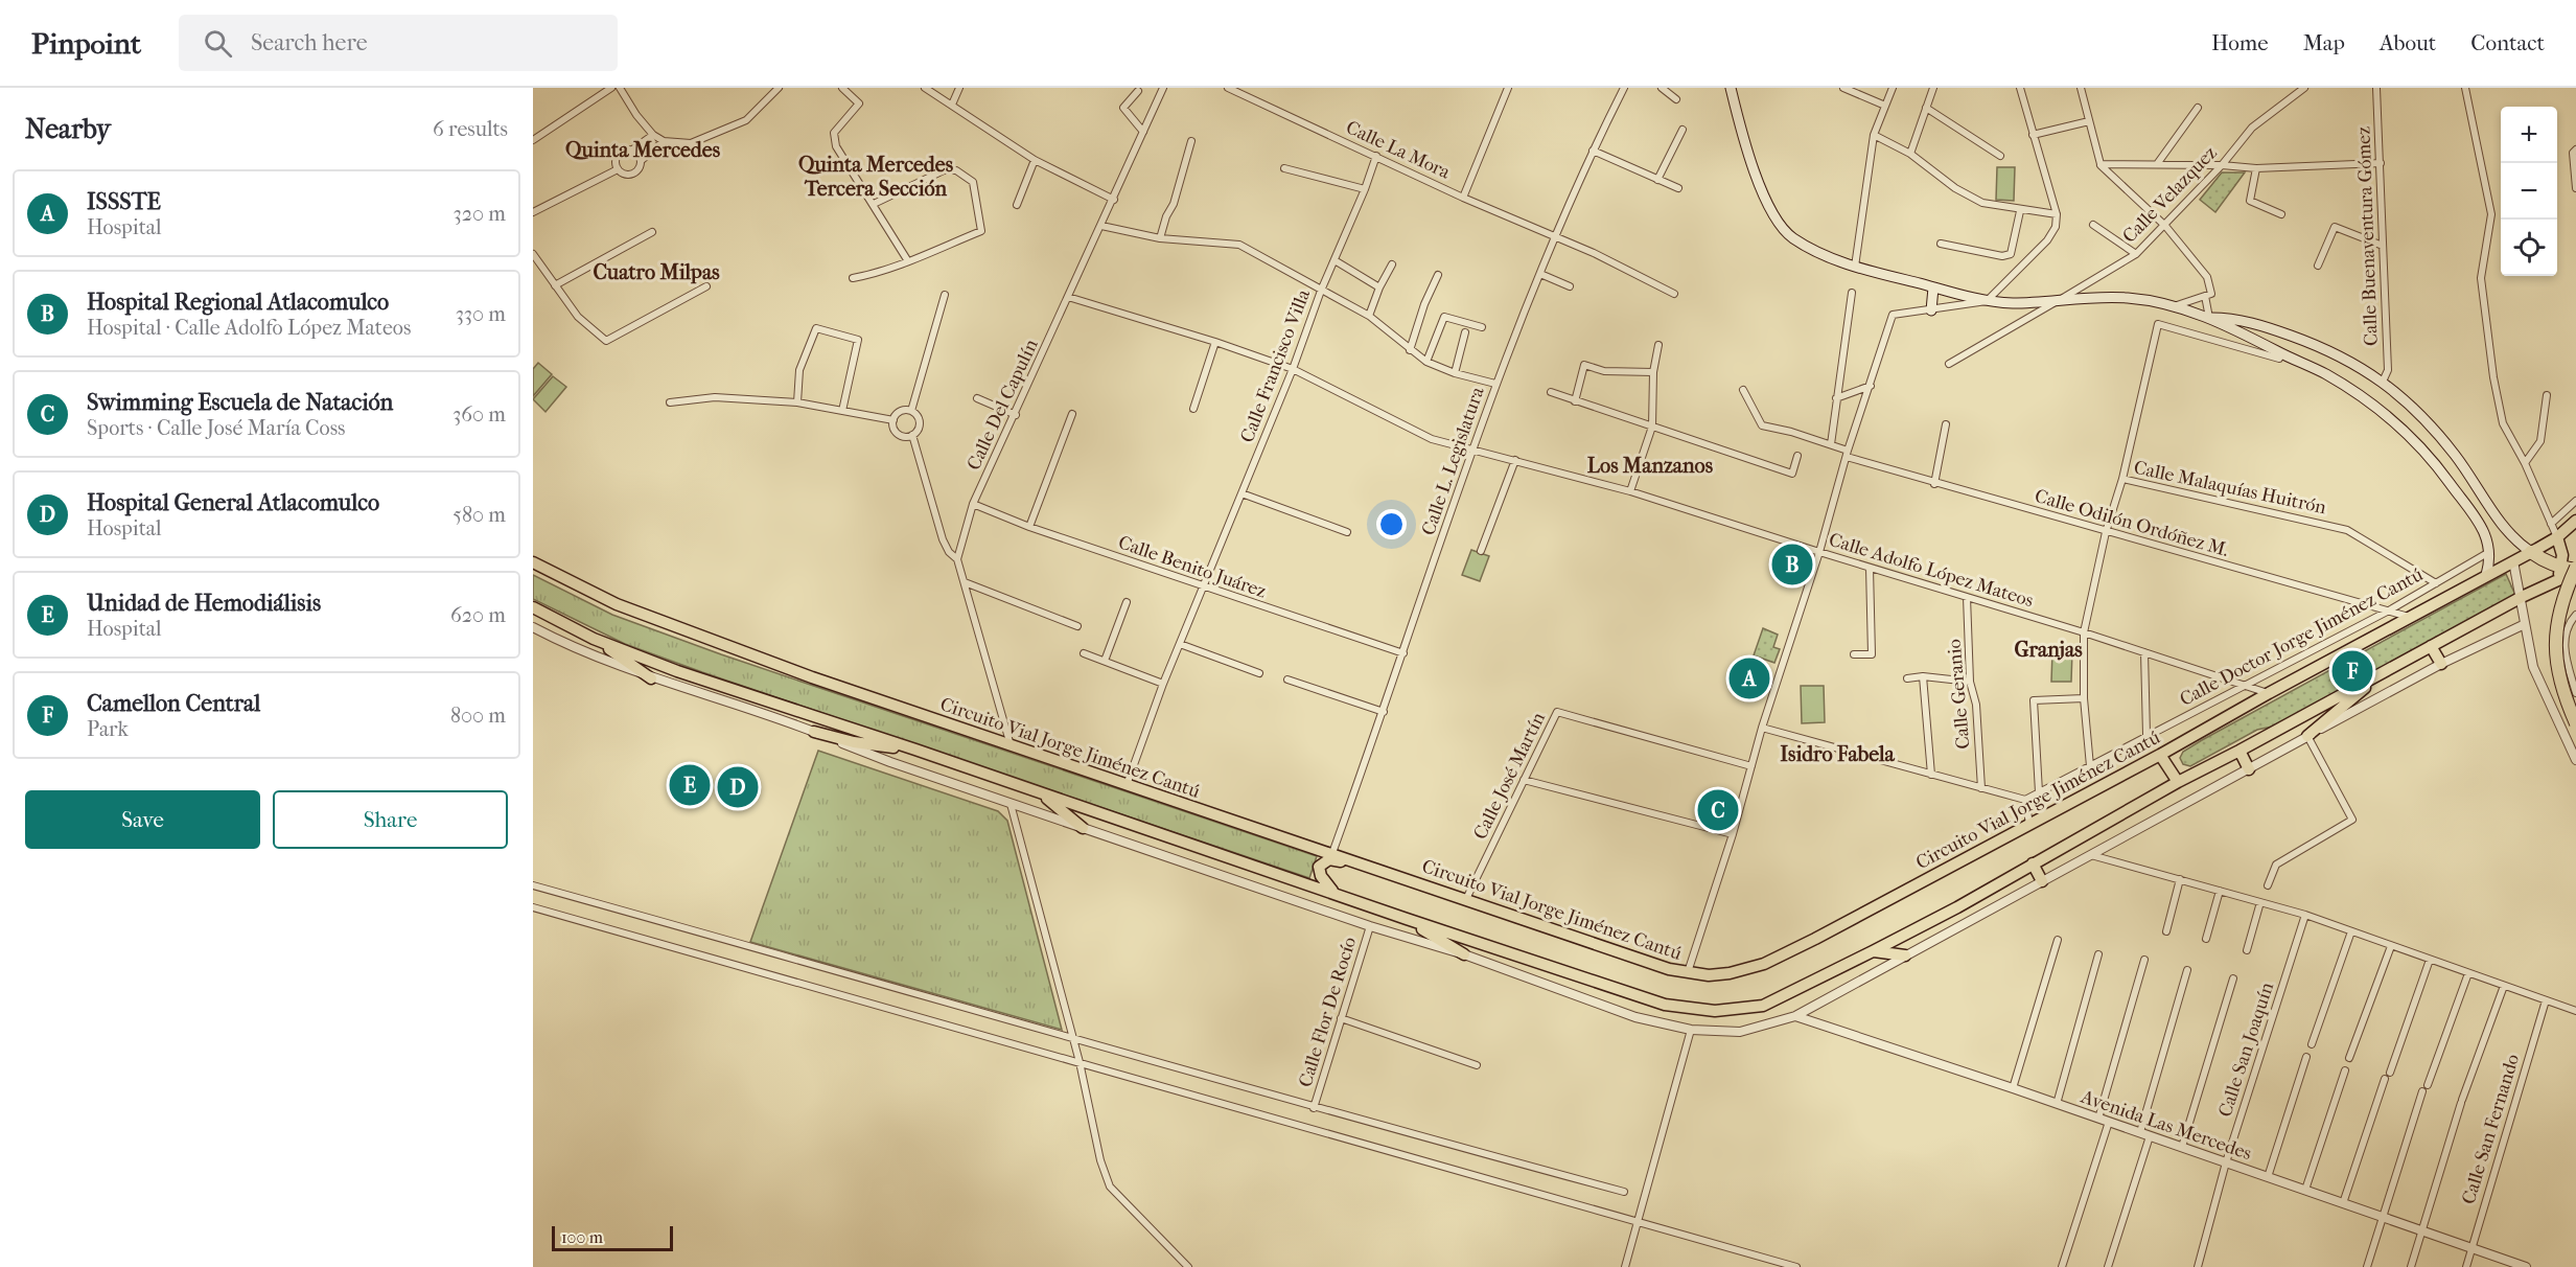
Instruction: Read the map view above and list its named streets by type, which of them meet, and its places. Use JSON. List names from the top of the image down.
{
  "streets": {
    "main road": ["Circuito Vial Jorge Jiménez Cantú"],
    "street": [
      "Calle La Mora",
      "Calle Velazquez",
      "Calle Buenaventura Gómez",
      "Calle Francisco Villa",
      "Calle Del Capulín",
      "Calle L. Legislatura",
      "Calle Malaquías Huitrón",
      "Calle Odilón Ordóñez M.",
      "Calle Benito Juárez",
      "Calle Adolfo López Mateos",
      "Calle Doctor Jorge Jiménez Cantú",
      "Calle Geranio",
      "Calle José Martín",
      "Calle Flor De Rocío",
      "Calle San Joaquín",
      "Avenida Las Mercedes",
      "Calle San Fernando"
    ]
  },
  "crossings": [
    ["Calle La Mora", "Calle Francisco Villa"],
    ["Calle La Mora", "Calle L. Legislatura"],
    ["Calle Francisco Villa", "Calle Benito Juárez"],
    ["Calle Francisco Villa", "Calle Adolfo López Mateos"],
    ["Calle Francisco Villa", "Circuito Vial Jorge Jiménez Cantú"],
    ["Calle Del Capulín", "Calle Benito Juárez"],
    ["Calle Del Capulín", "Calle Adolfo López Mateos"],
    ["Calle L. Legislatura", "Calle Benito Juárez"],
    ["Calle L. Legislatura", "Calle Adolfo López Mateos"],
    ["Calle L. Legislatura", "Circuito Vial Jorge Jiménez Cantú"],
    ["Calle Malaquías Huitrón", "Calle Odilón Ordóñez M."],
    ["Calle Malaquías Huitrón", "Calle Adolfo López Mateos"],
    ["Calle Malaquías Huitrón", "Calle Doctor Jorge Jiménez Cantú"],
    ["Calle Odilón Ordóñez M.", "Calle Doctor Jorge Jiménez Cantú"],
    ["Calle Odilón Ordóñez M.", "Circuito Vial Jorge Jiménez Cantú"],
    ["Calle Adolfo López Mateos", "Calle Doctor Jorge Jiménez Cantú"],
    ["Calle Adolfo López Mateos", "Calle Geranio"],
    ["Calle Adolfo López Mateos", "Circuito Vial Jorge Jiménez Cantú"],
    ["Circuito Vial Jorge Jiménez Cantú", "Calle José Martín"],
    ["Calle San Joaquín", "Avenida Las Mercedes"],
    ["Avenida Las Mercedes", "Calle San Fernando"]
  ],
  "districts": [
    "Quinta Mercedes",
    "Quinta Mercedes Tercera Sección",
    "Cuatro Milpas",
    "Los Manzanos",
    "Granjas",
    "Isidro Fabela"
  ],
  "scale_bar": "100 m",
  "page": {
    "header": "Pinpoint",
    "search": "Search here",
    "nav": [
      "Home",
      "Map",
      "About",
      "Contact"
    ],
    "heading": ["Nearby", "6 results"],
    "map_buttons": ["+", "−"],
    "list": [
      {
        "mark": "A",
        "name": "ISSSTE",
        "note": "Hospital",
        "value": "320 m"
      },
      {
        "mark": "B",
        "name": "Hospital Regional Atlacomulco",
        "note": "Hospital · Calle Adolfo López Mateos",
        "value": "330 m"
      },
      {
        "mark": "C",
        "name": "Swimming Escuela de Natación",
        "note": "Sports · Calle José María Coss",
        "value": "360 m"
      },
      {
        "mark": "D",
        "name": "Hospital General Atlacomulco",
        "note": "Hospital",
        "value": "580 m"
      },
      {
        "mark": "E",
        "name": "Unidad de Hemodiálisis",
        "note": "Hospital",
        "value": "620 m"
      },
      {
        "mark": "F",
        "name": "Camellon Central",
        "note": "Park",
        "value": "800 m"
      }
    ],
    "pins": [
      "B",
      "F",
      "A",
      "E",
      "D",
      "C"
    ],
    "buttons": ["Save", "Share"],
    "scale": "100 m"
  }
}
